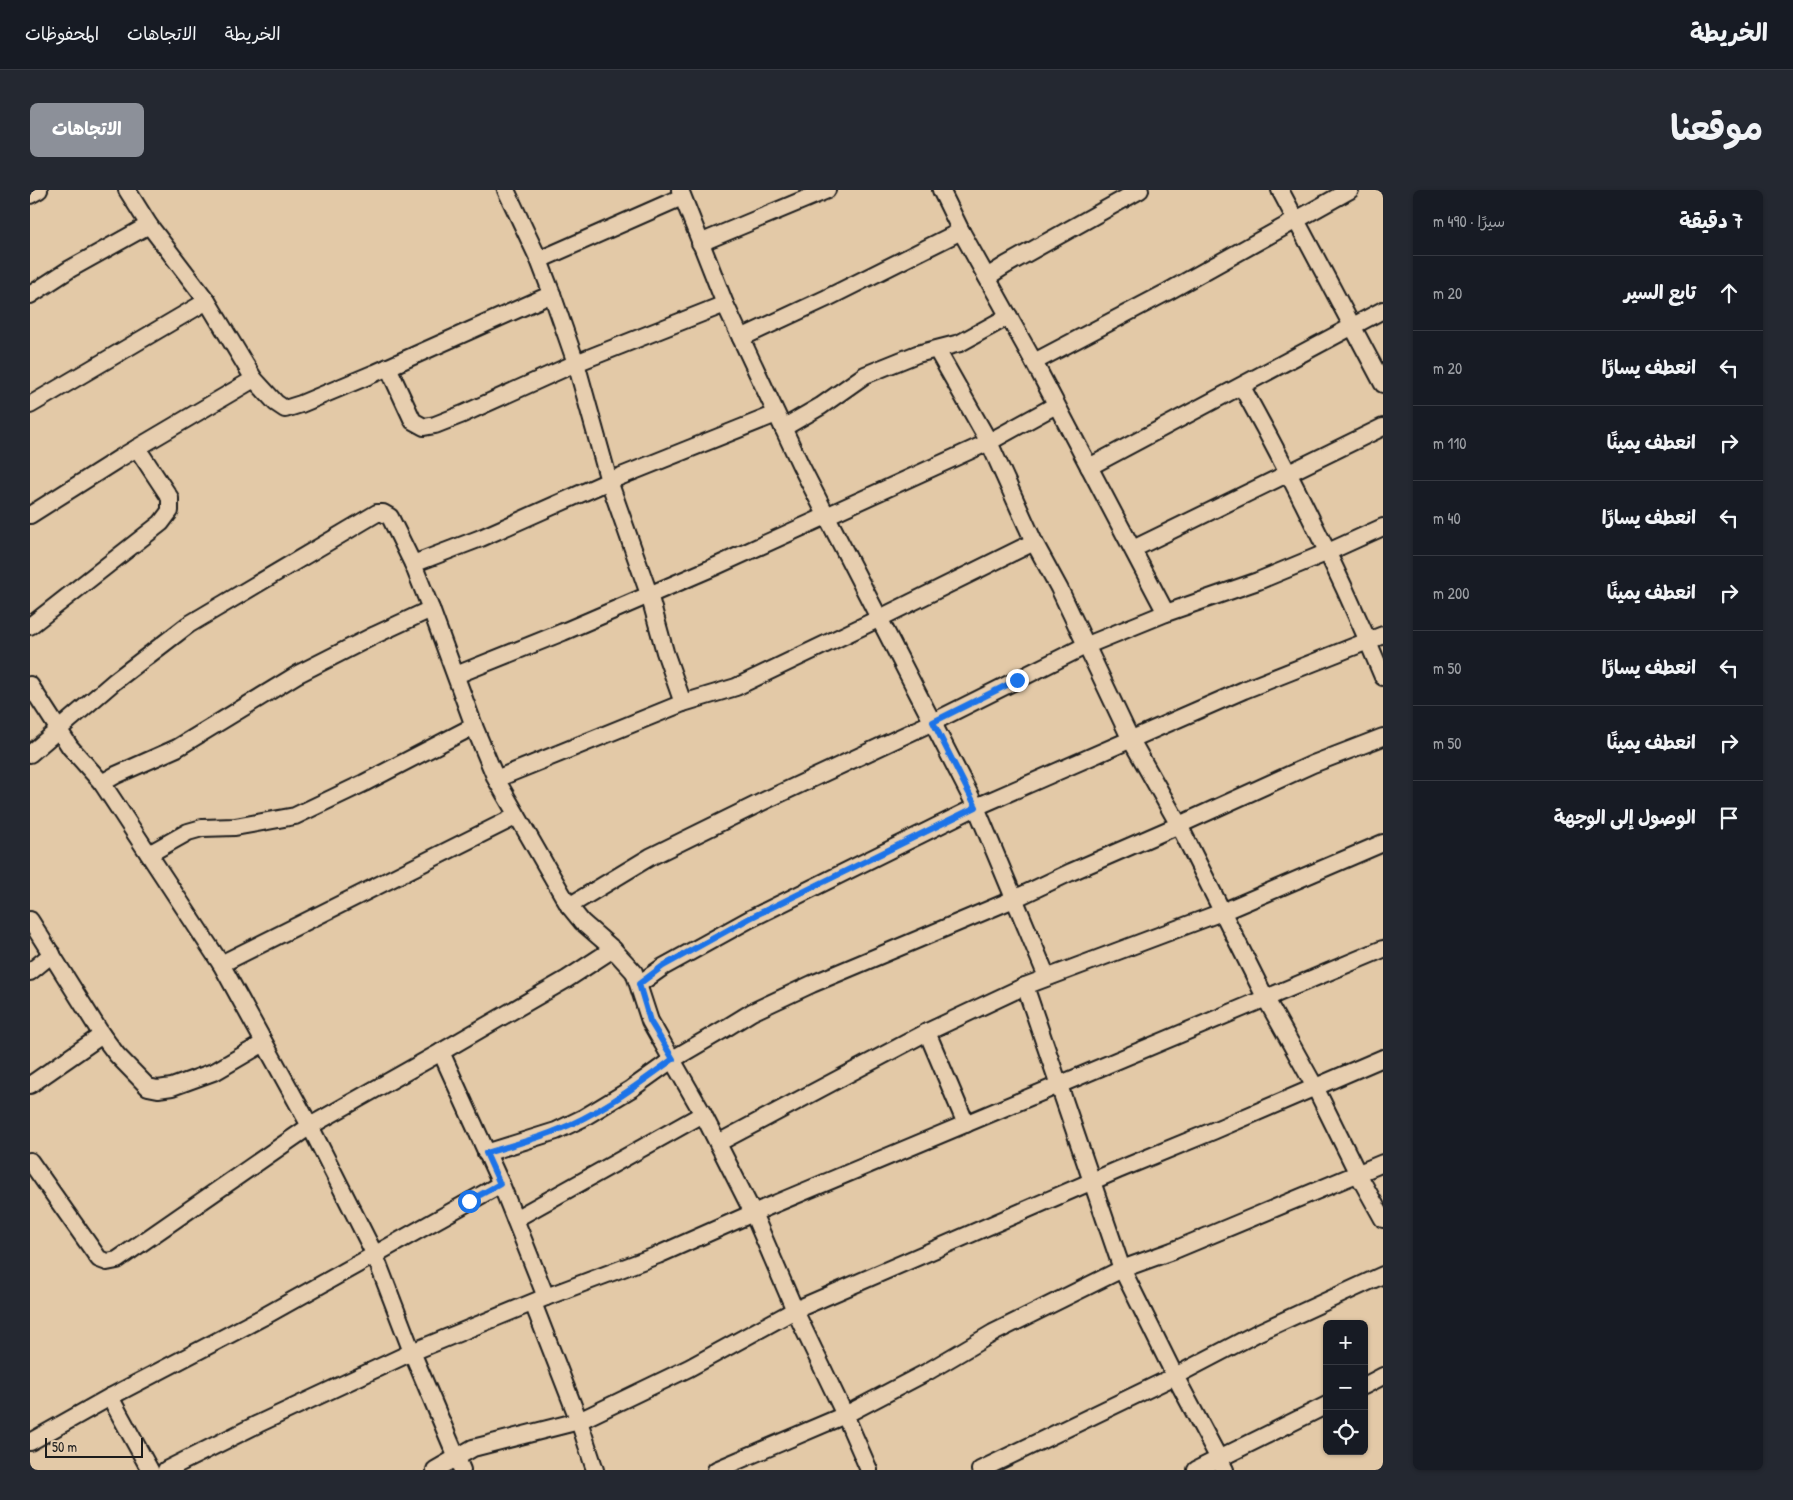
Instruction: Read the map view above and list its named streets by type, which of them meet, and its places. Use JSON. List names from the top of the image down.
{
  "scale_bar": "50 m",
  "page": {
    "header": "الخريطة",
    "nav": ["الخريطة", "الاتجاهات", "المحفوظات"],
    "title": "موقعنا",
    "buttons": "الاتجاهات",
    "heading": ["7 دقيقة", "سيرًا · 490 m"],
    "list": [
      ["تابع السير", "20 m"],
      ["انعطف يسارًا", "20 m"],
      ["انعطف يمينًا", "110 m"],
      ["انعطف يسارًا", "40 m"],
      ["انعطف يمينًا", "200 m"],
      ["انعطف يسارًا", "50 m"],
      ["انعطف يمينًا", "50 m"],
      "الوصول إلى الوجهة"
    ],
    "map_buttons": ["+", "−"],
    "scale": "50 m"
  }
}
